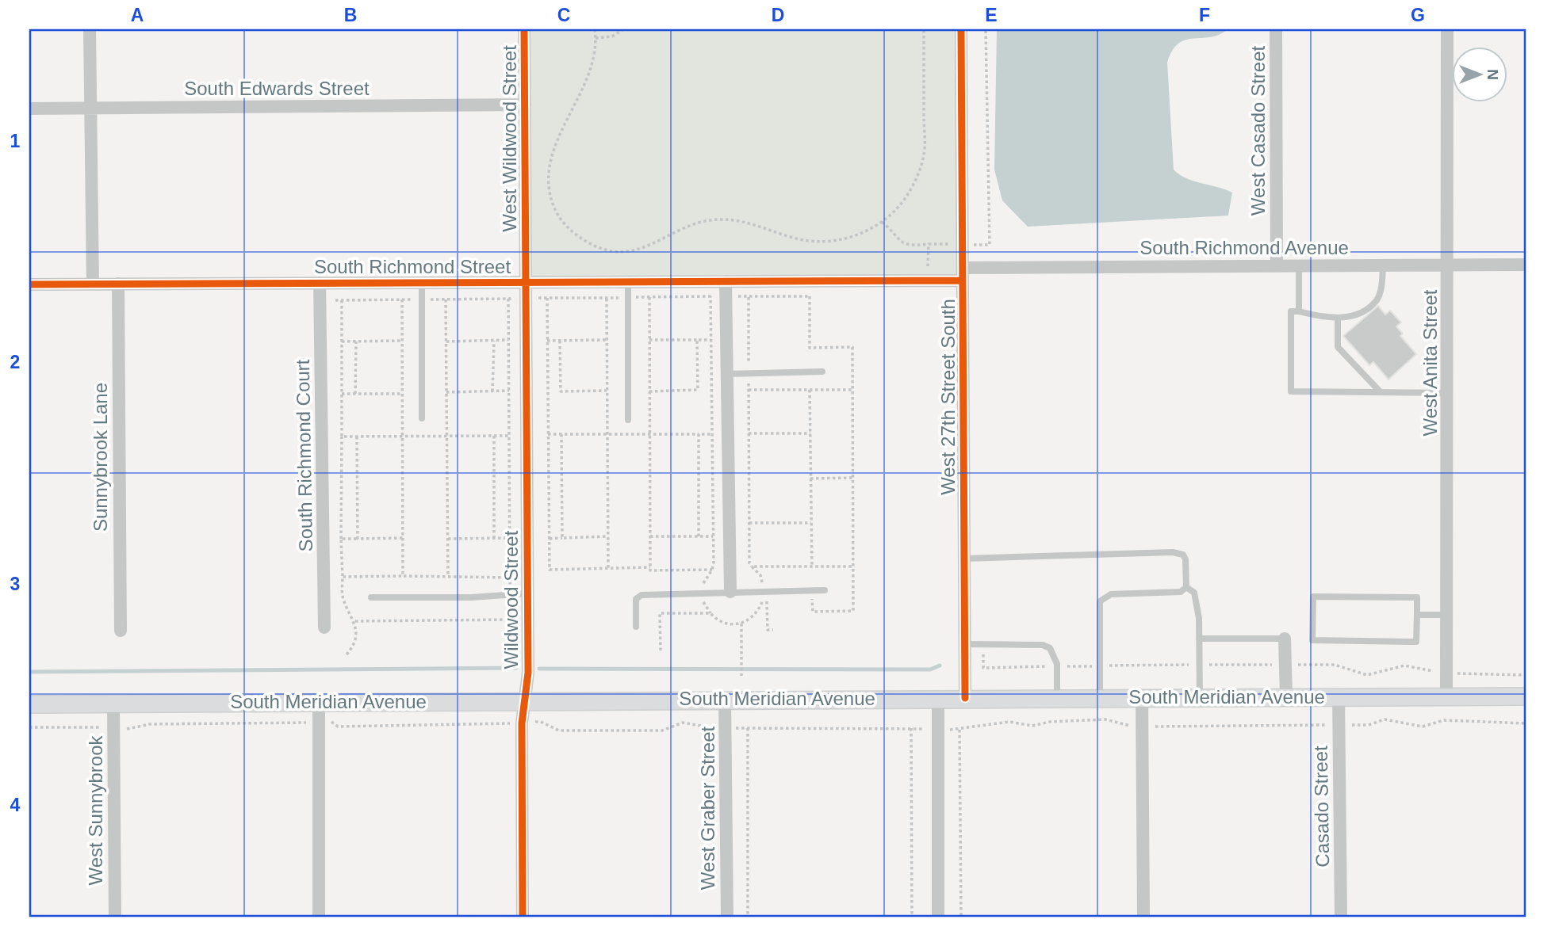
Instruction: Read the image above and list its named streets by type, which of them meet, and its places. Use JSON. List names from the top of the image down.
{
  "streets": {
    "main road": ["South Meridian Avenue"],
    "street": [
      "South Edwards Street",
      "West Casado Street",
      "West Wildwood Street",
      "South Richmond Avenue",
      "South Richmond Street",
      "West Anita Street",
      "West 27th Street South",
      "South Richmond Court",
      "Sunnybrook Lane",
      "Wildwood Street",
      "Casado Street",
      "West Graber Street",
      "West Sunnybrook"
    ]
  },
  "crossings": [
    ["South Edwards Street", "West Wildwood Street"],
    ["West Casado Street", "South Richmond Avenue"],
    ["West Wildwood Street", "South Richmond Street"],
    ["West Wildwood Street", "Wildwood Street"],
    ["South Richmond Avenue", "South Richmond Street"],
    ["South Richmond Avenue", "West Anita Street"],
    ["South Richmond Avenue", "West 27th Street South"],
    ["South Richmond Street", "West 27th Street South"],
    ["South Richmond Street", "South Richmond Court"],
    ["South Richmond Street", "Sunnybrook Lane"],
    ["South Richmond Street", "Wildwood Street"],
    ["West Anita Street", "South Meridian Avenue"],
    ["West 27th Street South", "South Meridian Avenue"],
    ["Wildwood Street", "South Meridian Avenue"],
    ["South Meridian Avenue", "Casado Street"],
    ["South Meridian Avenue", "West Graber Street"],
    ["South Meridian Avenue", "West Sunnybrook"]
  ],
  "north": "right",
  "grid": {
    "columns": [
      "A",
      "B",
      "C",
      "D",
      "E",
      "F",
      "G"
    ],
    "rows": [
      "1",
      "2",
      "3",
      "4"
    ]
  }
}
